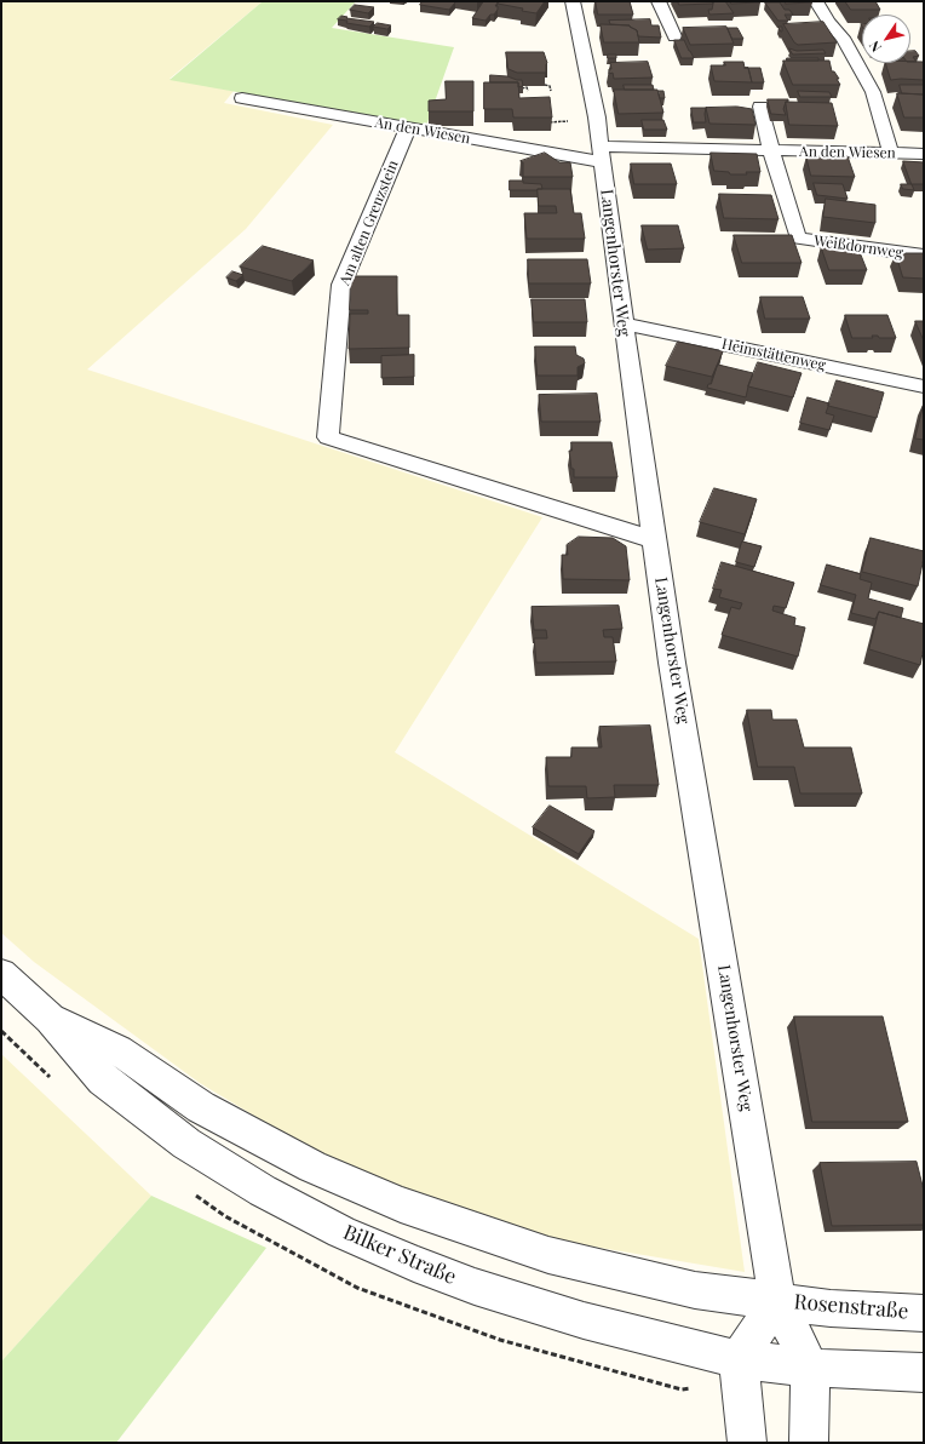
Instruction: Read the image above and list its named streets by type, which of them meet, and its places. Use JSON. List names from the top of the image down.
{
  "streets": {
    "street": [
      "An den Wiesen",
      "Am alten Grenzstein",
      "Weißdornweg",
      "Langenhorster Weg",
      "Heimstättenweg",
      "Bilker Straße",
      "Rosenstraße"
    ]
  },
  "crossings": [
    ["An den Wiesen", "Am alten Grenzstein"],
    ["An den Wiesen", "Weißdornweg"],
    ["An den Wiesen", "Langenhorster Weg"],
    ["Am alten Grenzstein", "Langenhorster Weg"],
    ["Langenhorster Weg", "Heimstättenweg"],
    ["Langenhorster Weg", "Bilker Straße"],
    ["Langenhorster Weg", "Rosenstraße"],
    ["Bilker Straße", "Rosenstraße"]
  ],
  "north": "bottom left"
}
